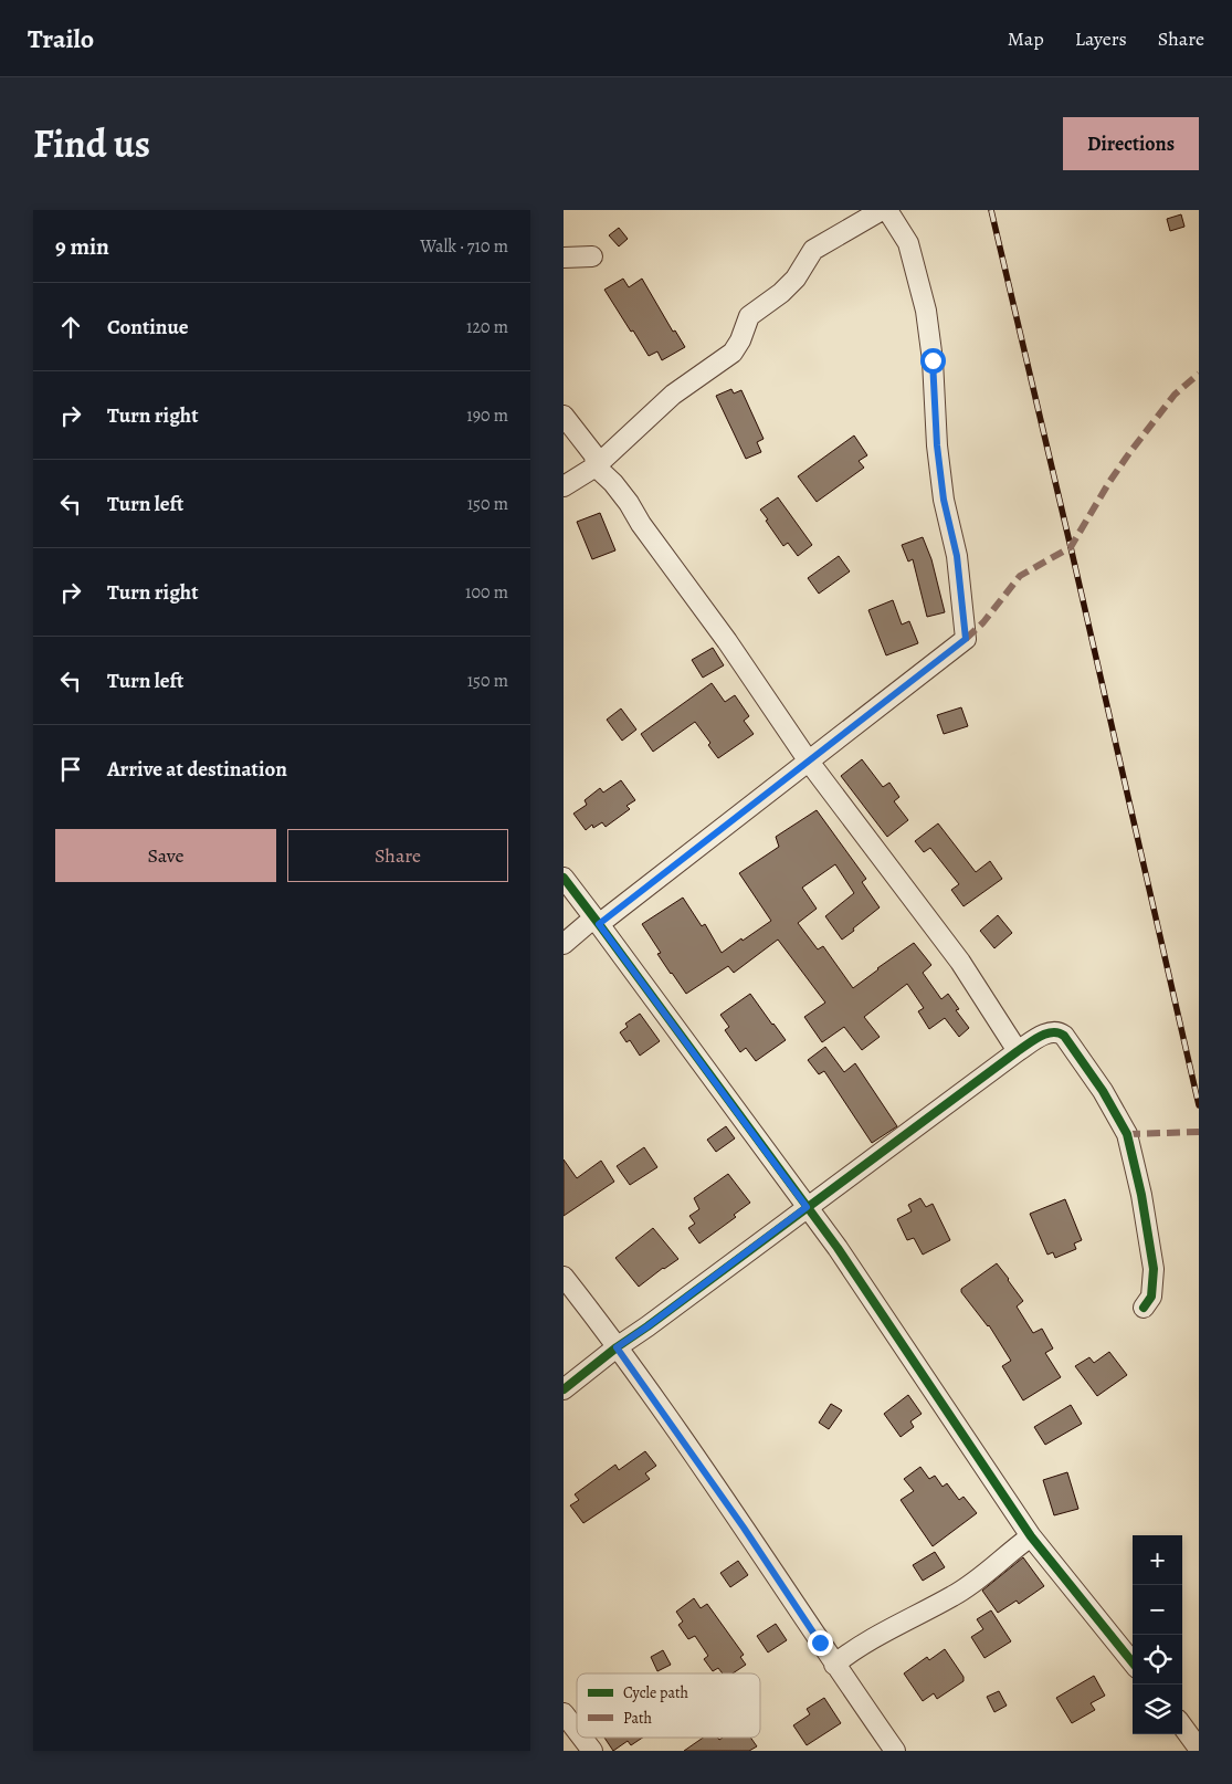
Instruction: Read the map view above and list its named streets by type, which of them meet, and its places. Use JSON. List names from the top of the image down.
{
  "legend": ["Cycle path", "Path"],
  "page": {
    "header": "Trailo",
    "nav": ["Map", "Layers", "Share"],
    "title": "Find us",
    "buttons": [
      "Directions",
      ["Save", "Share"]
    ],
    "heading": ["9 min", "Walk · 710 m"],
    "list": [
      ["Continue", "120 m"],
      ["Turn right", "190 m"],
      ["Turn left", "150 m"],
      ["Turn right", "100 m"],
      ["Turn left", "150 m"],
      "Arrive at destination"
    ],
    "map_buttons": ["+", "−"]
  }
}
